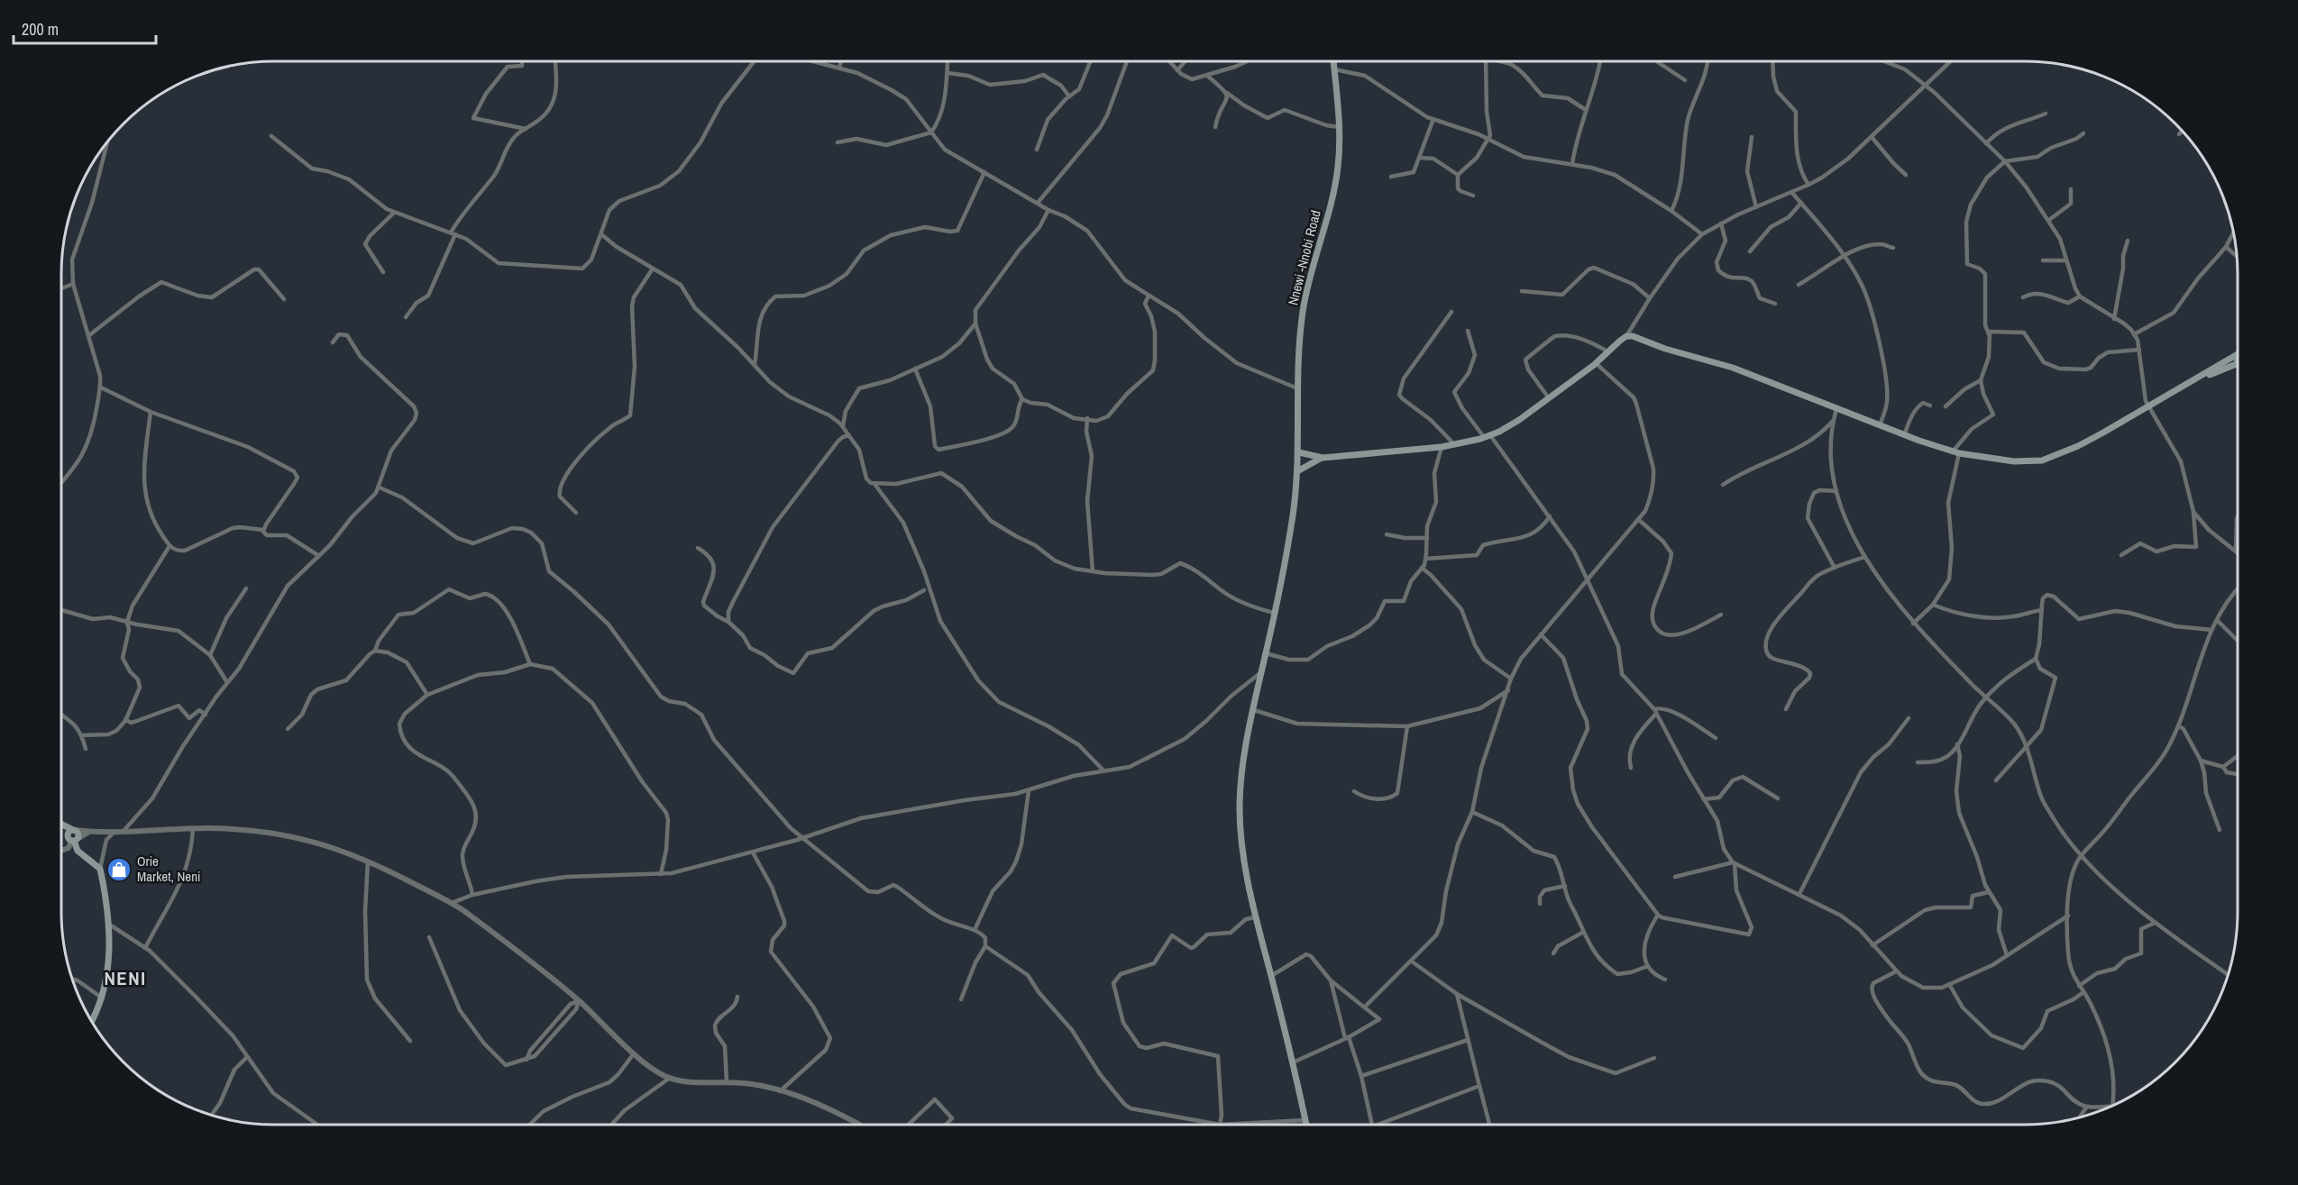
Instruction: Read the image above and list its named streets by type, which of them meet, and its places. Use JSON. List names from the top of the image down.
{
  "streets": {
    "main road": ["Nnewi -Nnobi Road"]
  },
  "districts": ["NENI"],
  "places": {
    "shop": ["Orie Market, Neni"]
  },
  "scale_bar": "200 m"
}
